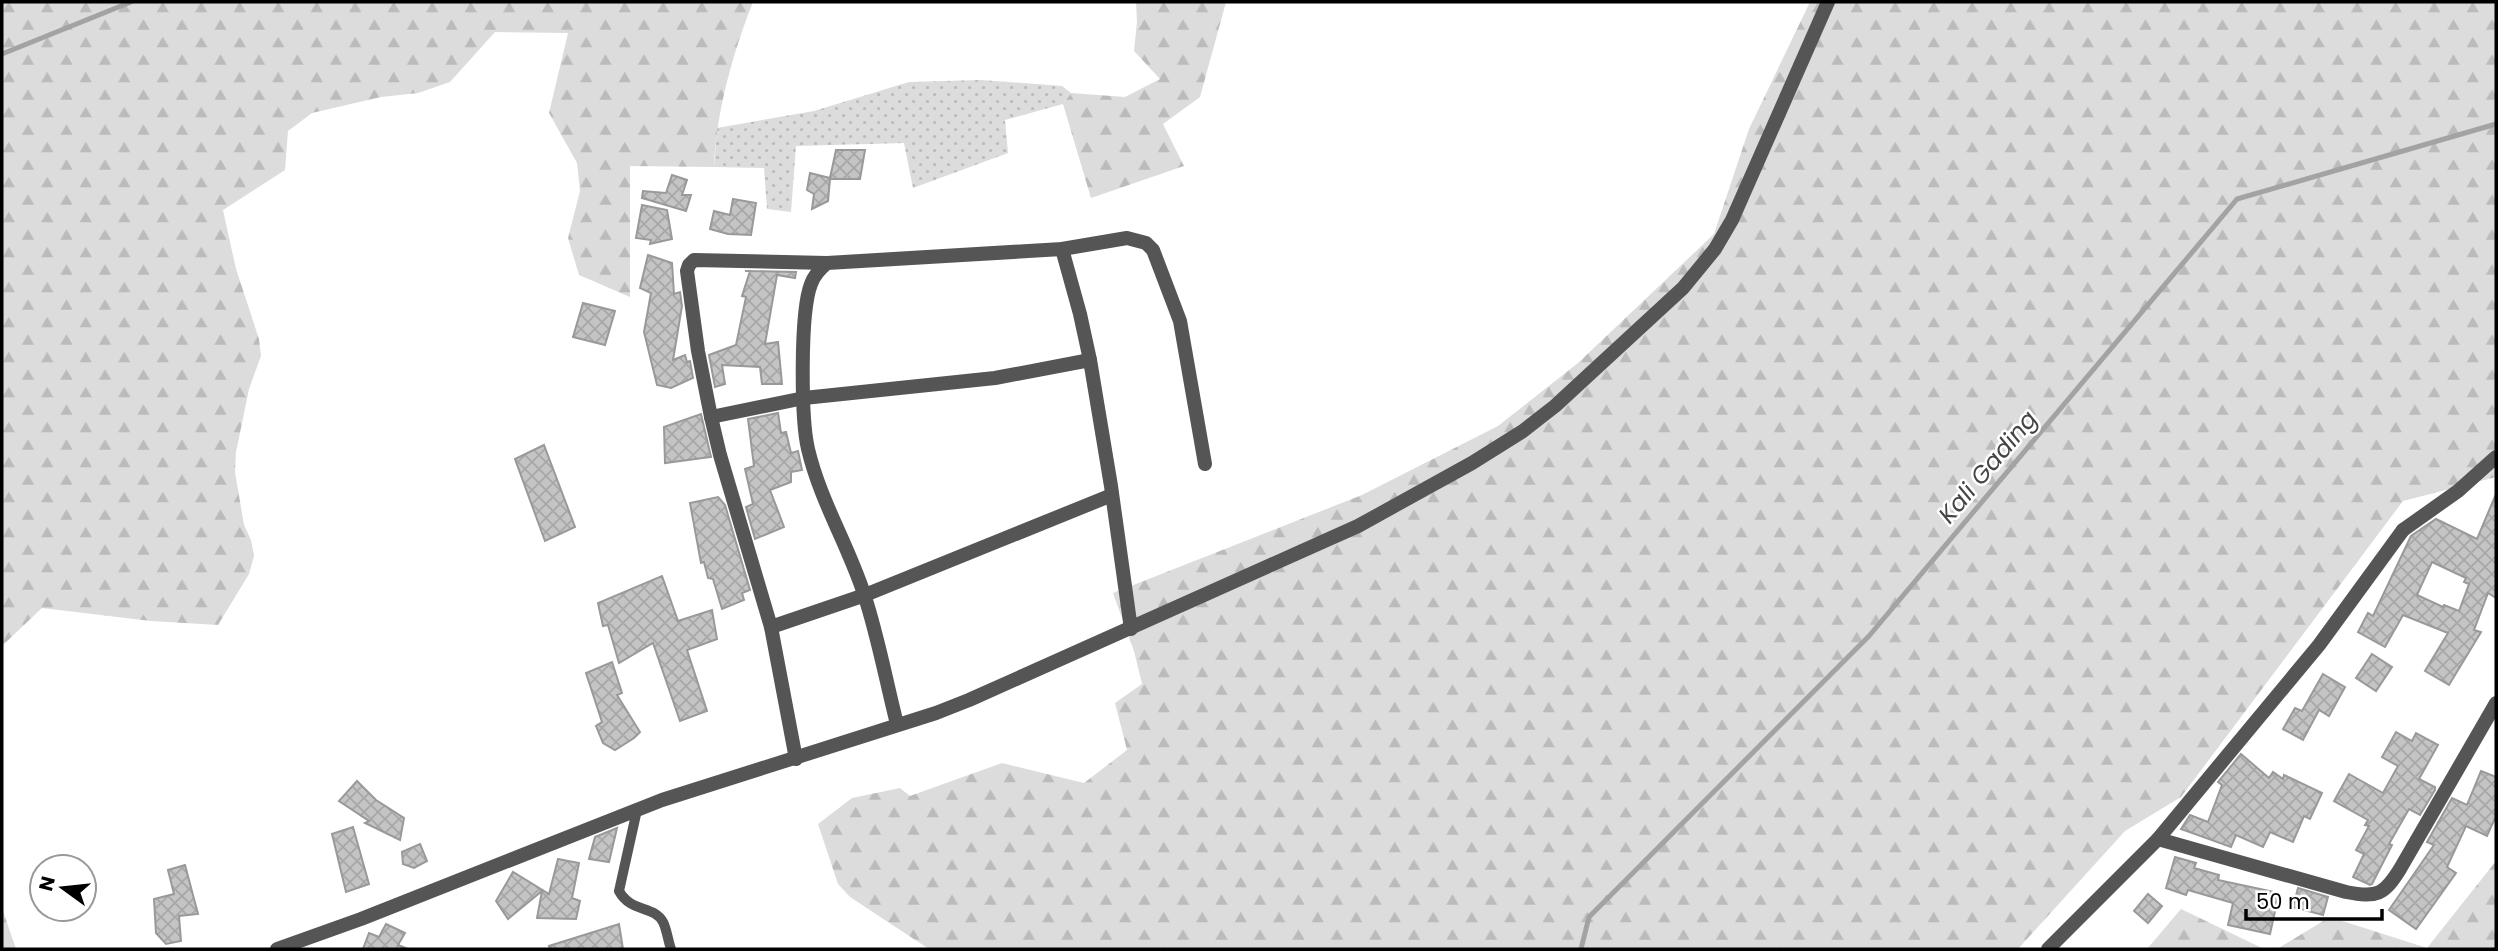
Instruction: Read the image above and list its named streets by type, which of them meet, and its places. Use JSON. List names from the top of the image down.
{
  "water": ["Kali Gading"],
  "scale_bar": "50 m",
  "north": "left"
}
